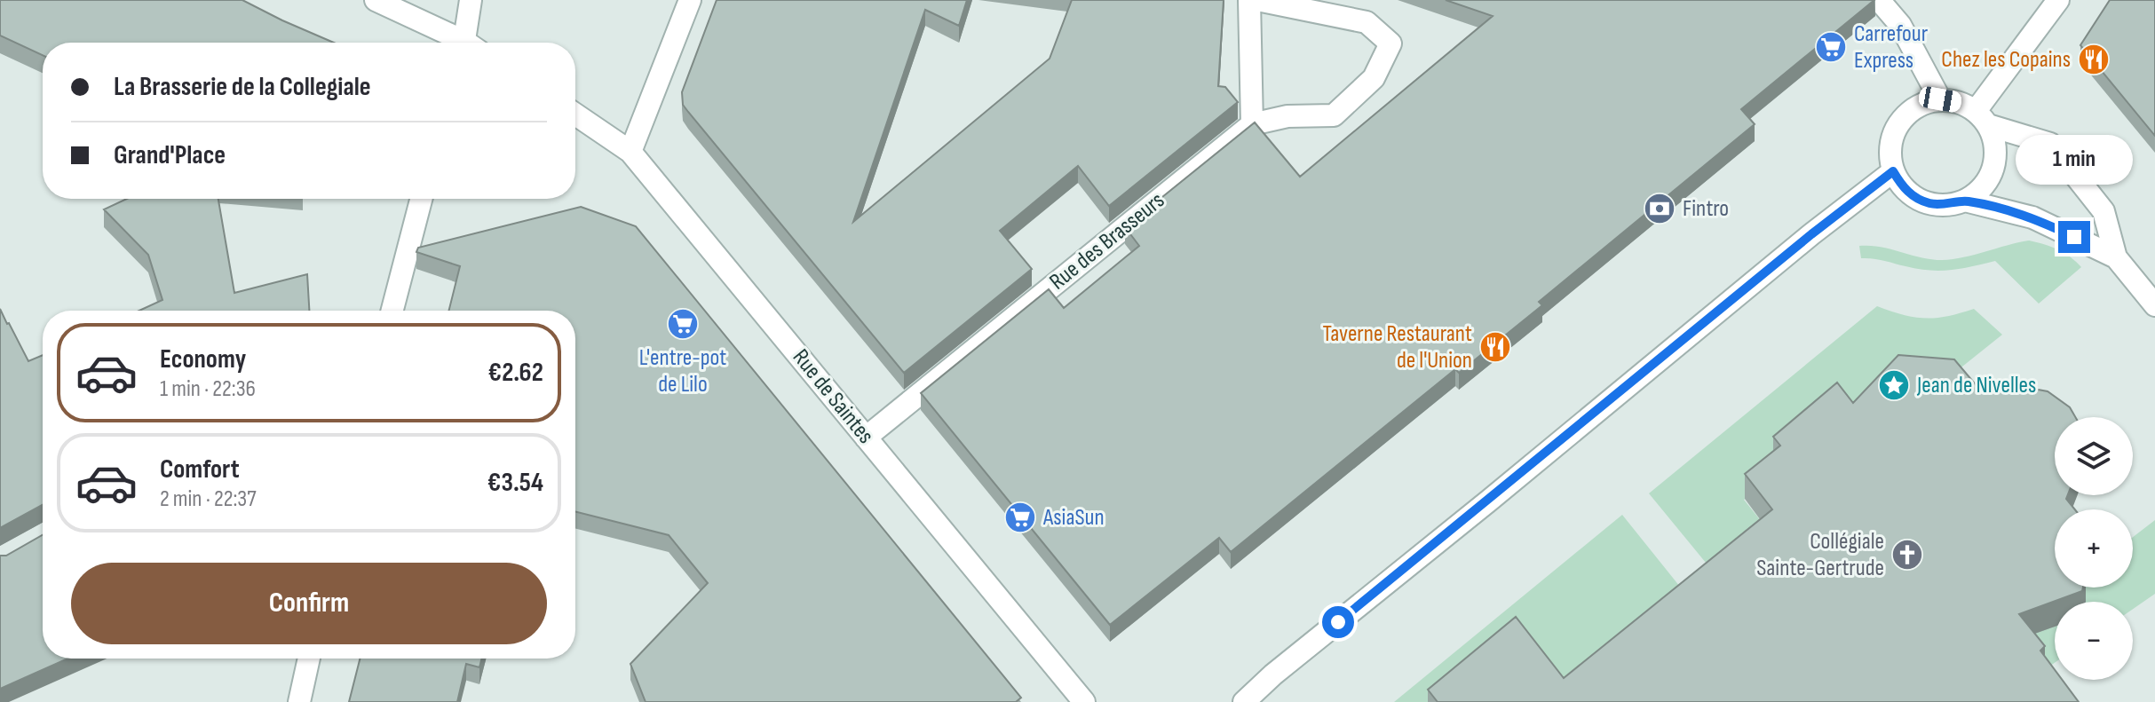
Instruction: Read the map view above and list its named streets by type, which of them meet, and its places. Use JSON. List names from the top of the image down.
{
  "streets": {
    "street": ["Rue des Brasseurs", "Rue de Saintes"]
  },
  "crossings": [
    ["Rue des Brasseurs", "Rue de Saintes"]
  ],
  "places": {
    "supermarket": ["Carrefour Express", "L'entre-pot de Lilo", "AsiaSun"],
    "restaurant": ["Chez les Copains", "Taverne Restaurant de l'Union"],
    "bank": ["Fintro"],
    "place": ["Jean de Nivelles"],
    "church": ["Collégiale Sainte-Gertrude"]
  },
  "page": {
    "banner": ["La Brasserie de la Collegiale", "Grand'Place"],
    "bubble": "1 min",
    "list": [
      {
        "name": "Economy",
        "note": "1 min · 22:36",
        "value": "€2.62"
      },
      {
        "name": "Comfort",
        "note": "2 min · 22:37",
        "value": "€3.54"
      }
    ],
    "map_buttons": ["+", "−"],
    "buttons": "Confirm"
  }
}
